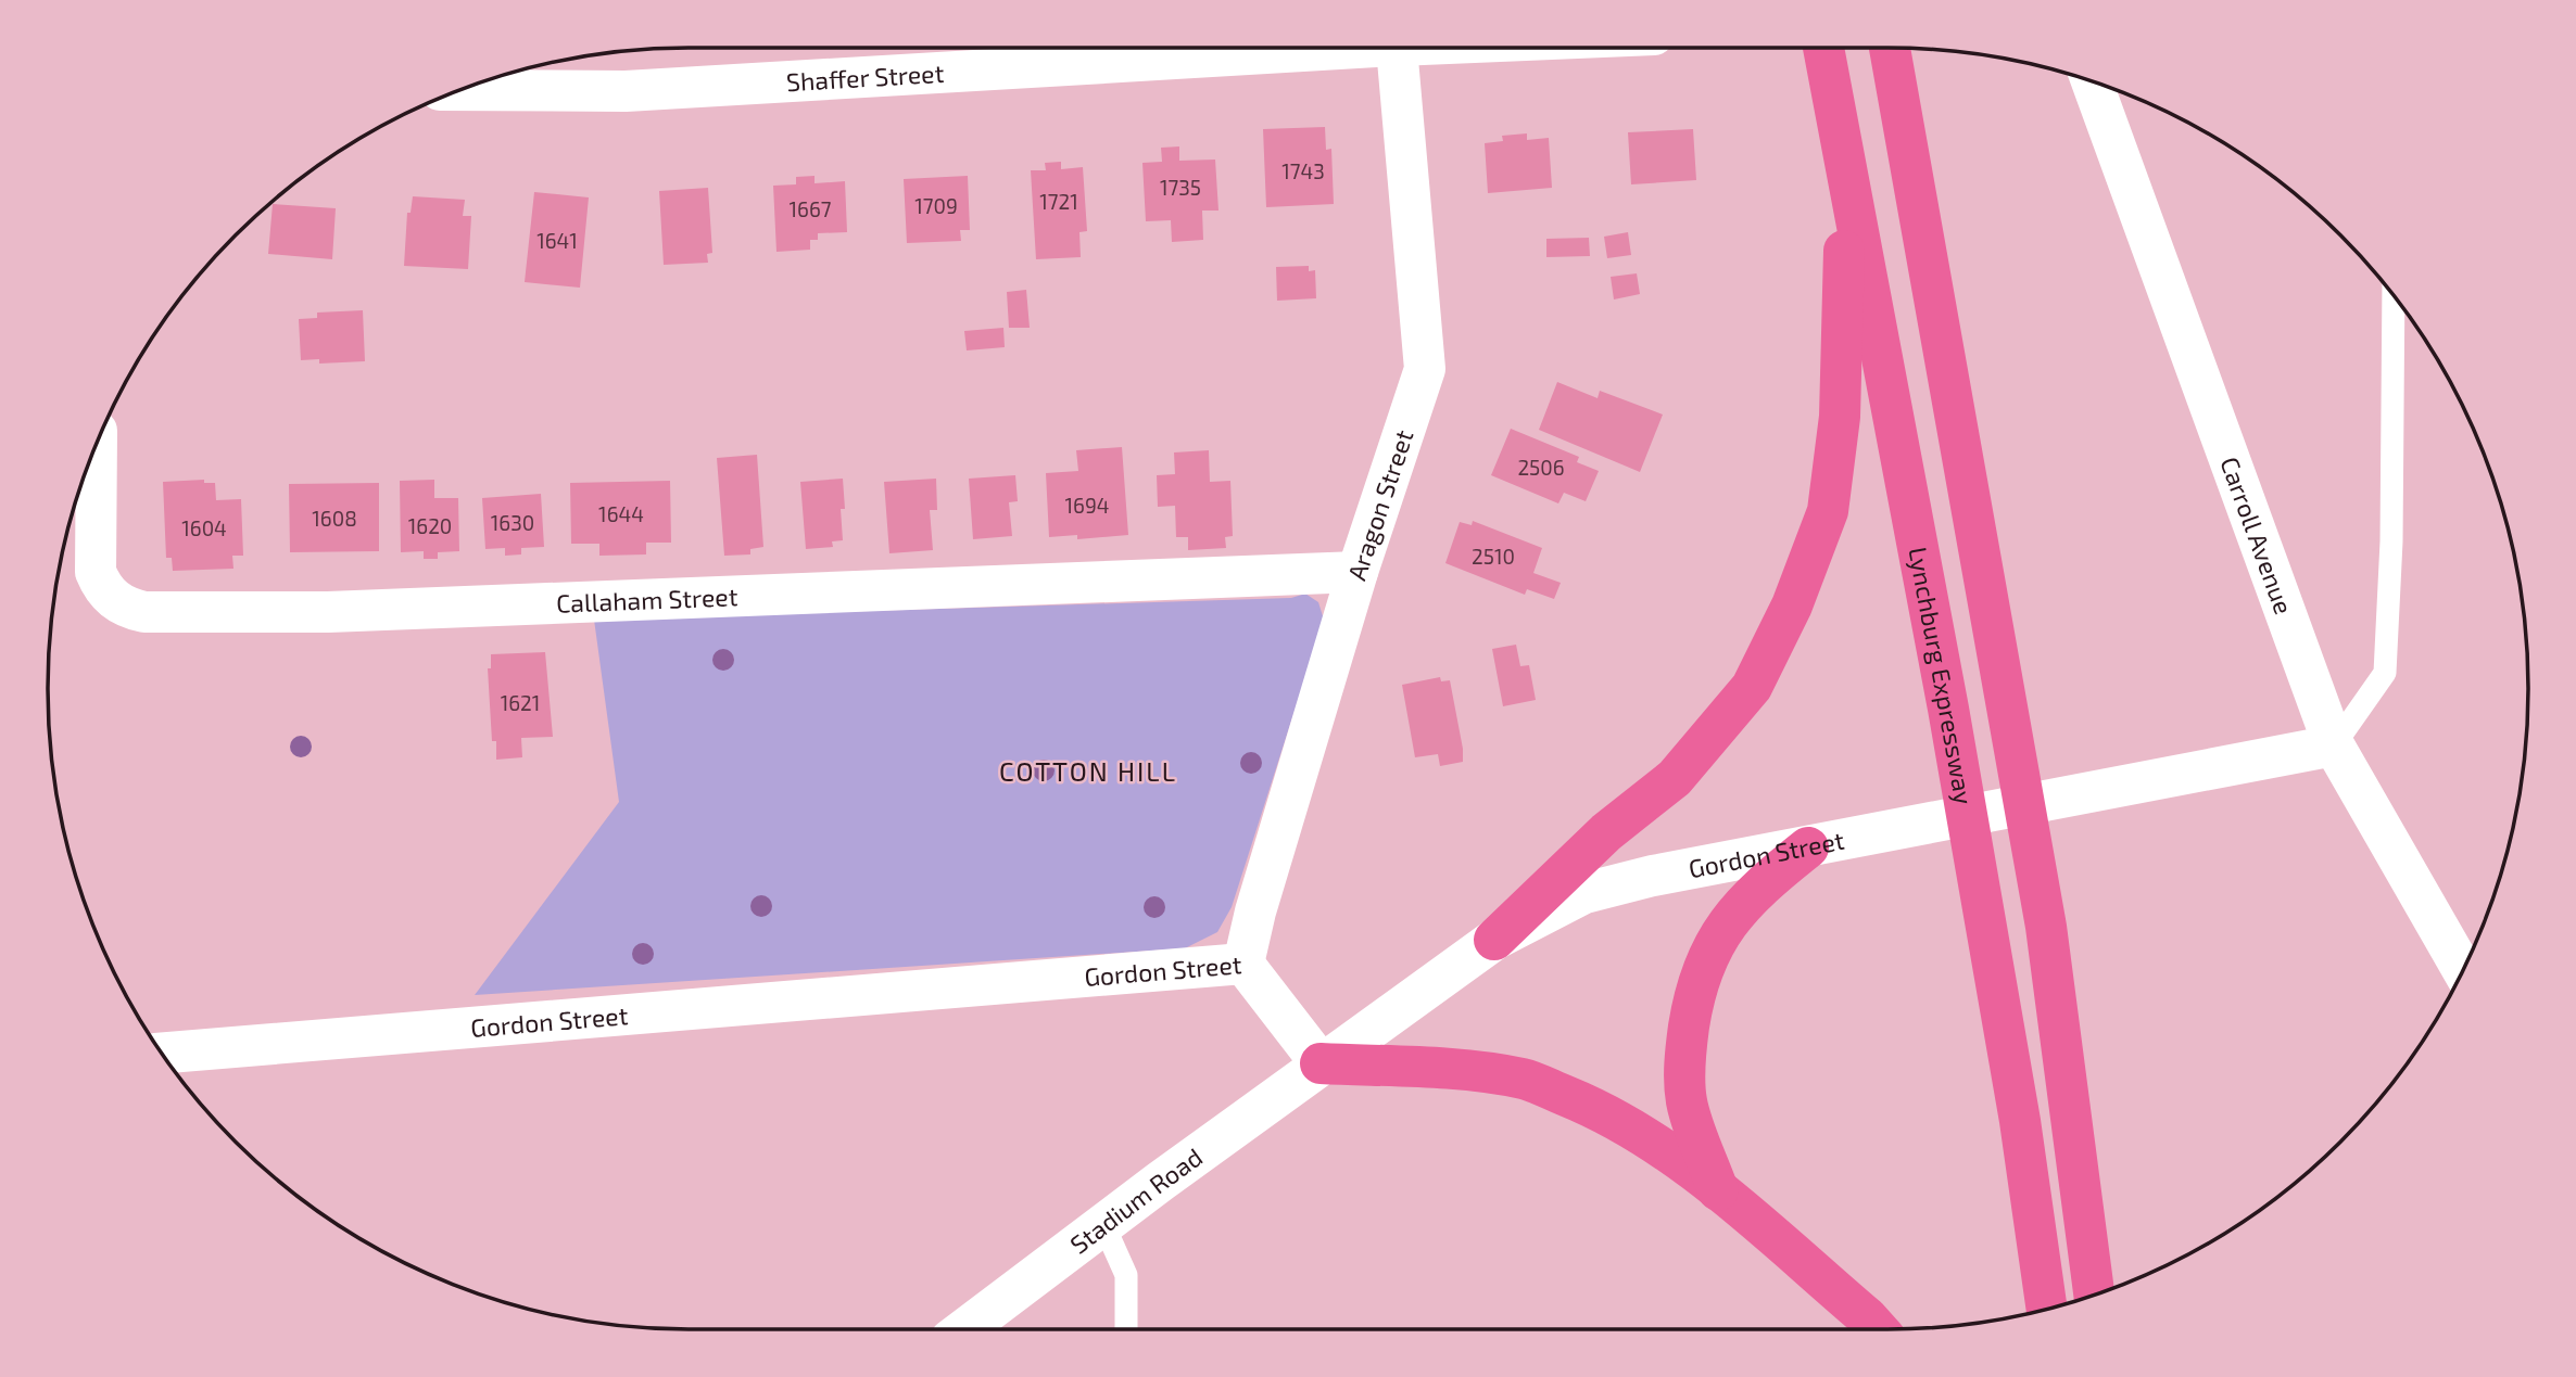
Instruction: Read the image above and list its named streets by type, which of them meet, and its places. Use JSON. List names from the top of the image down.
{
  "streets": {
    "highway": ["Lynchburg Expressway"],
    "street": [
      "Shaffer Street",
      "Aragon Street",
      "Carroll Avenue",
      "Callaham Street",
      "Gordon Street",
      "Stadium Road"
    ]
  },
  "crossings": [
    ["Aragon Street", "Callaham Street"],
    ["Aragon Street", "Gordon Street"],
    ["Carroll Avenue", "Gordon Street"],
    ["Gordon Street", "Stadium Road"]
  ],
  "districts": ["COTTON HILL"],
  "house_numbers": [
    "1743",
    "1735",
    "1721",
    "1709",
    "1667",
    "1641",
    "2506",
    "1694",
    "1644",
    "1608",
    "1630",
    "1620",
    "1604",
    "2510",
    "1621"
  ]
}
